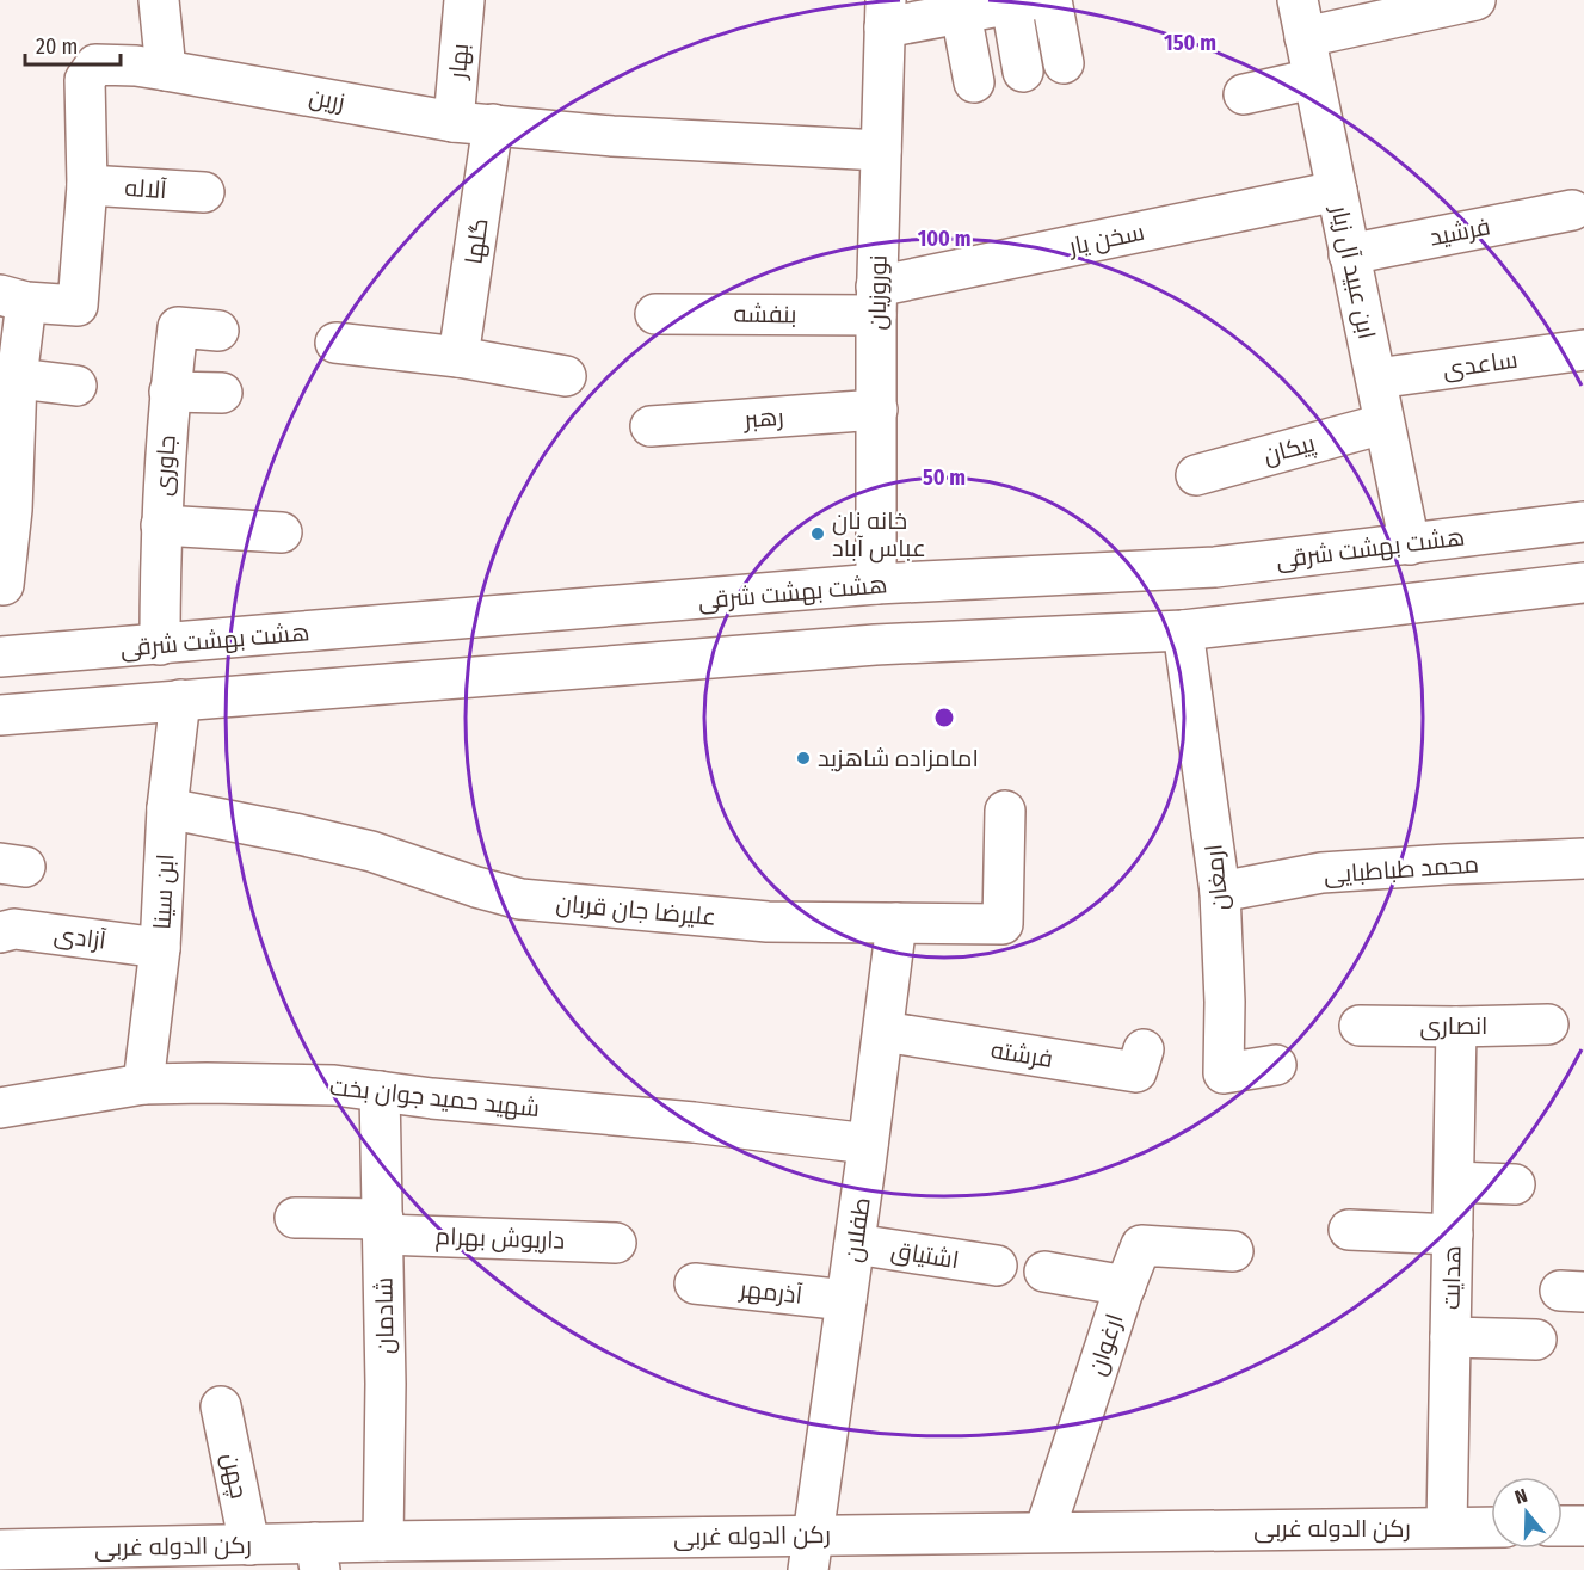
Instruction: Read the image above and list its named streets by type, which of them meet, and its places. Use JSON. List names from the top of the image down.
{
  "streets": {
    "street": [
      "بهار",
      "زرین",
      "آلاله",
      "فرشید",
      "سخن یار",
      "گلها",
      "ابن عبید آل زیار",
      "نوروزیان",
      "بنفشه",
      "ساعدی",
      "رهبر",
      "پیکان",
      "جاوری",
      "هشت بهشت شرقی",
      "محمد طباطبایی",
      "ارمغان",
      "ابن سینا",
      "علیرضا جان قربان",
      "آزادی",
      "انصاری",
      "فرشته",
      "شهید حمید جوان بخت",
      "طفلان",
      "داریوش بهرام",
      "اشتیاق",
      "هدایت",
      "آذرمهر",
      "شادمان",
      "ارغوان",
      "چهن",
      "رکن الدوله غربی"
    ]
  },
  "crossings": [
    ["بهار", "زرین"],
    ["زرین", "آلاله"],
    ["زرین", "گلها"],
    ["زرین", "نوروزیان"],
    ["فرشید", "ابن عبید آل زیار"],
    ["سخن یار", "ابن عبید آل زیار"],
    ["سخن یار", "نوروزیان"],
    ["سخن یار", "بنفشه"],
    ["ابن عبید آل زیار", "ساعدی"],
    ["ابن عبید آل زیار", "پیکان"],
    ["ابن عبید آل زیار", "هشت بهشت شرقی"],
    ["نوروزیان", "بنفشه"],
    ["نوروزیان", "رهبر"],
    ["نوروزیان", "هشت بهشت شرقی"],
    ["جاوری", "هشت بهشت شرقی"],
    ["محمد طباطبایی", "ارمغان"],
    ["ابن سینا", "علیرضا جان قربان"],
    ["ابن سینا", "آزادی"],
    ["ابن سینا", "شهید حمید جوان بخت"],
    ["علیرضا جان قربان", "طفلان"],
    ["انصاری", "هدایت"],
    ["فرشته", "طفلان"],
    ["شهید حمید جوان بخت", "طفلان"],
    ["شهید حمید جوان بخت", "شادمان"],
    ["طفلان", "اشتیاق"],
    ["طفلان", "آذرمهر"],
    ["طفلان", "رکن الدوله غربی"],
    ["داریوش بهرام", "شادمان"],
    ["هدایت", "رکن الدوله غربی"],
    ["شادمان", "رکن الدوله غربی"],
    ["ارغوان", "رکن الدوله غربی"],
    ["چهن", "رکن الدوله غربی"]
  ],
  "places": ["خانه نان عباس آباد", "امامزاده شاهزید"],
  "scale_bar": "20 m",
  "north": "top",
  "rings": ["150 m", "100 m", "50 m"]
}
